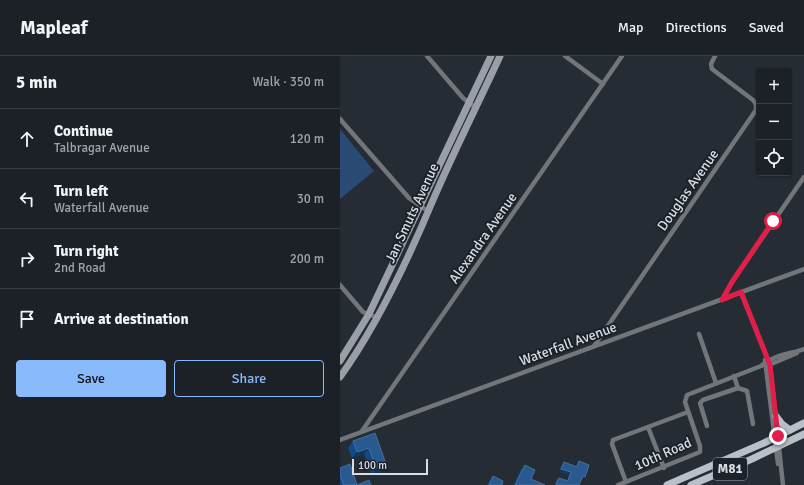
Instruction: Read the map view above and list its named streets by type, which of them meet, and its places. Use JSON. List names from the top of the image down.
{
  "streets": {
    "main road": ["Jan Smuts Avenue", "M81"],
    "street": [
      "Douglas Avenue",
      "Alexandra Avenue",
      "Waterfall Avenue",
      "10th Road"
    ]
  },
  "crossings": [
    ["Douglas Avenue", "Waterfall Avenue"],
    ["Alexandra Avenue", "Waterfall Avenue"]
  ],
  "scale_bar": "100 m",
  "page": {
    "header": "Mapleaf",
    "nav": ["Map", "Directions", "Saved"],
    "heading": ["5 min", "Walk · 350 m"],
    "map_buttons": ["+", "−"],
    "list": [
      ["Continue", "Talbragar Avenue", "120 m"],
      ["Turn left", "Waterfall Avenue", "30 m"],
      ["Turn right", "2nd Road", "200 m"],
      "Arrive at destination"
    ],
    "buttons": ["Save", "Share"],
    "scale": "100 m"
  }
}
